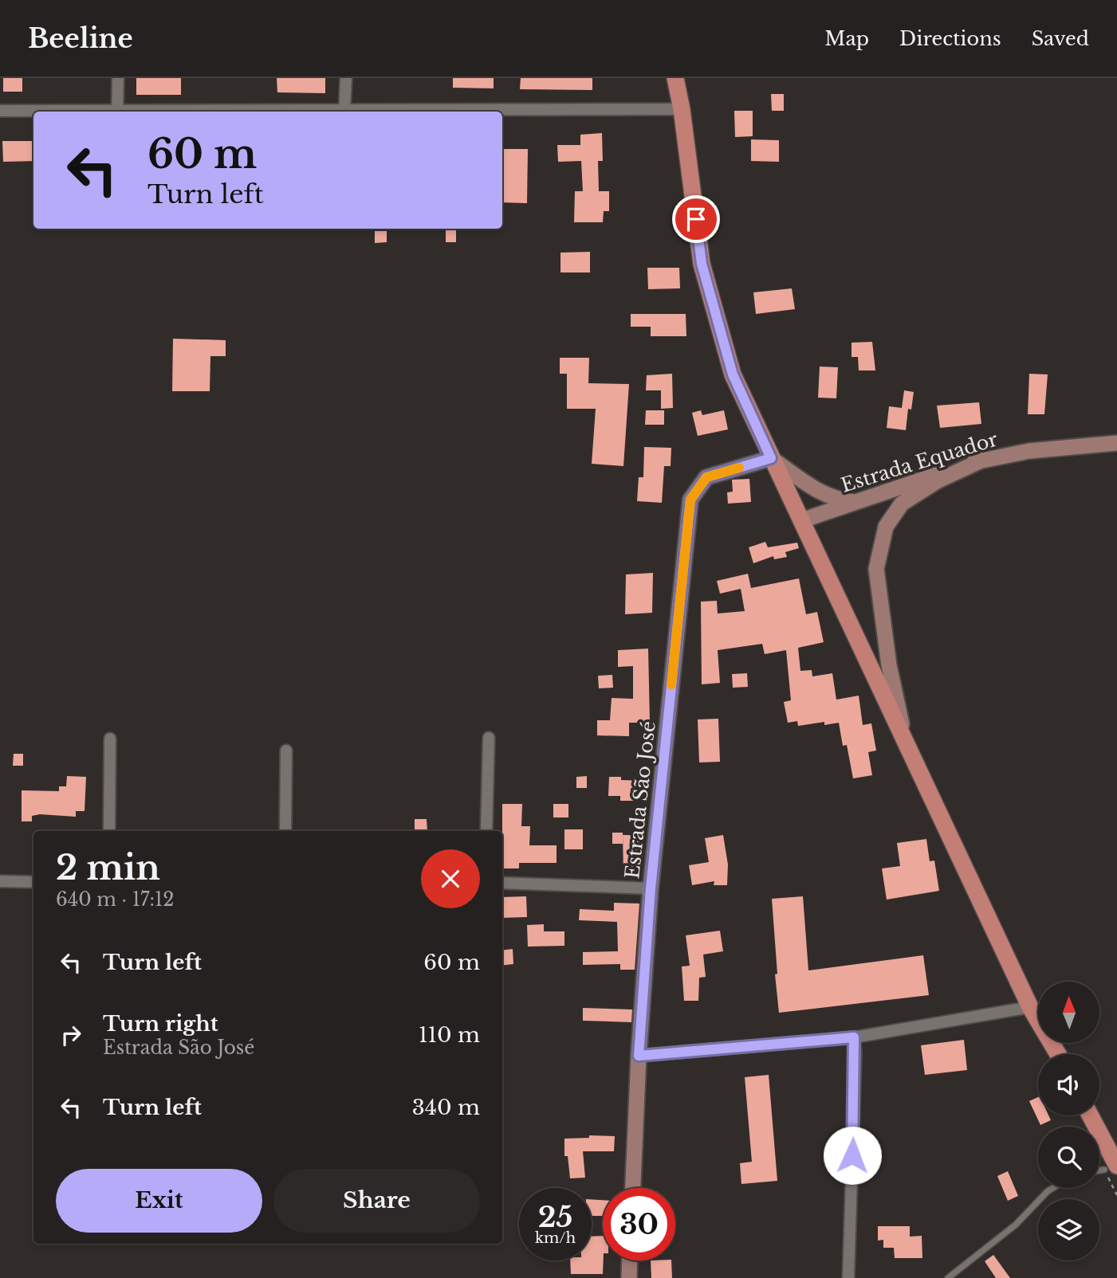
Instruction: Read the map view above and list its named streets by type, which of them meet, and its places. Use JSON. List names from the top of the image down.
{
  "streets": {
    "street": ["Estrada Equador", "Estrada São José"]
  },
  "north": "top",
  "page": {
    "header": "Beeline",
    "nav": ["Map", "Directions", "Saved"],
    "turn": ["60 m", "Turn left"],
    "heading": ["2 min", "640 m · 17:12"],
    "list": [
      {
        "name": "Turn left",
        "value": "60 m"
      },
      {
        "name": "Turn right",
        "note": "Estrada São José",
        "value": "110 m"
      },
      {
        "name": "Turn left",
        "value": "340 m"
      }
    ],
    "buttons": ["Exit", "Share"],
    "speed": "25 km/h",
    "limit": "30"
  }
}
